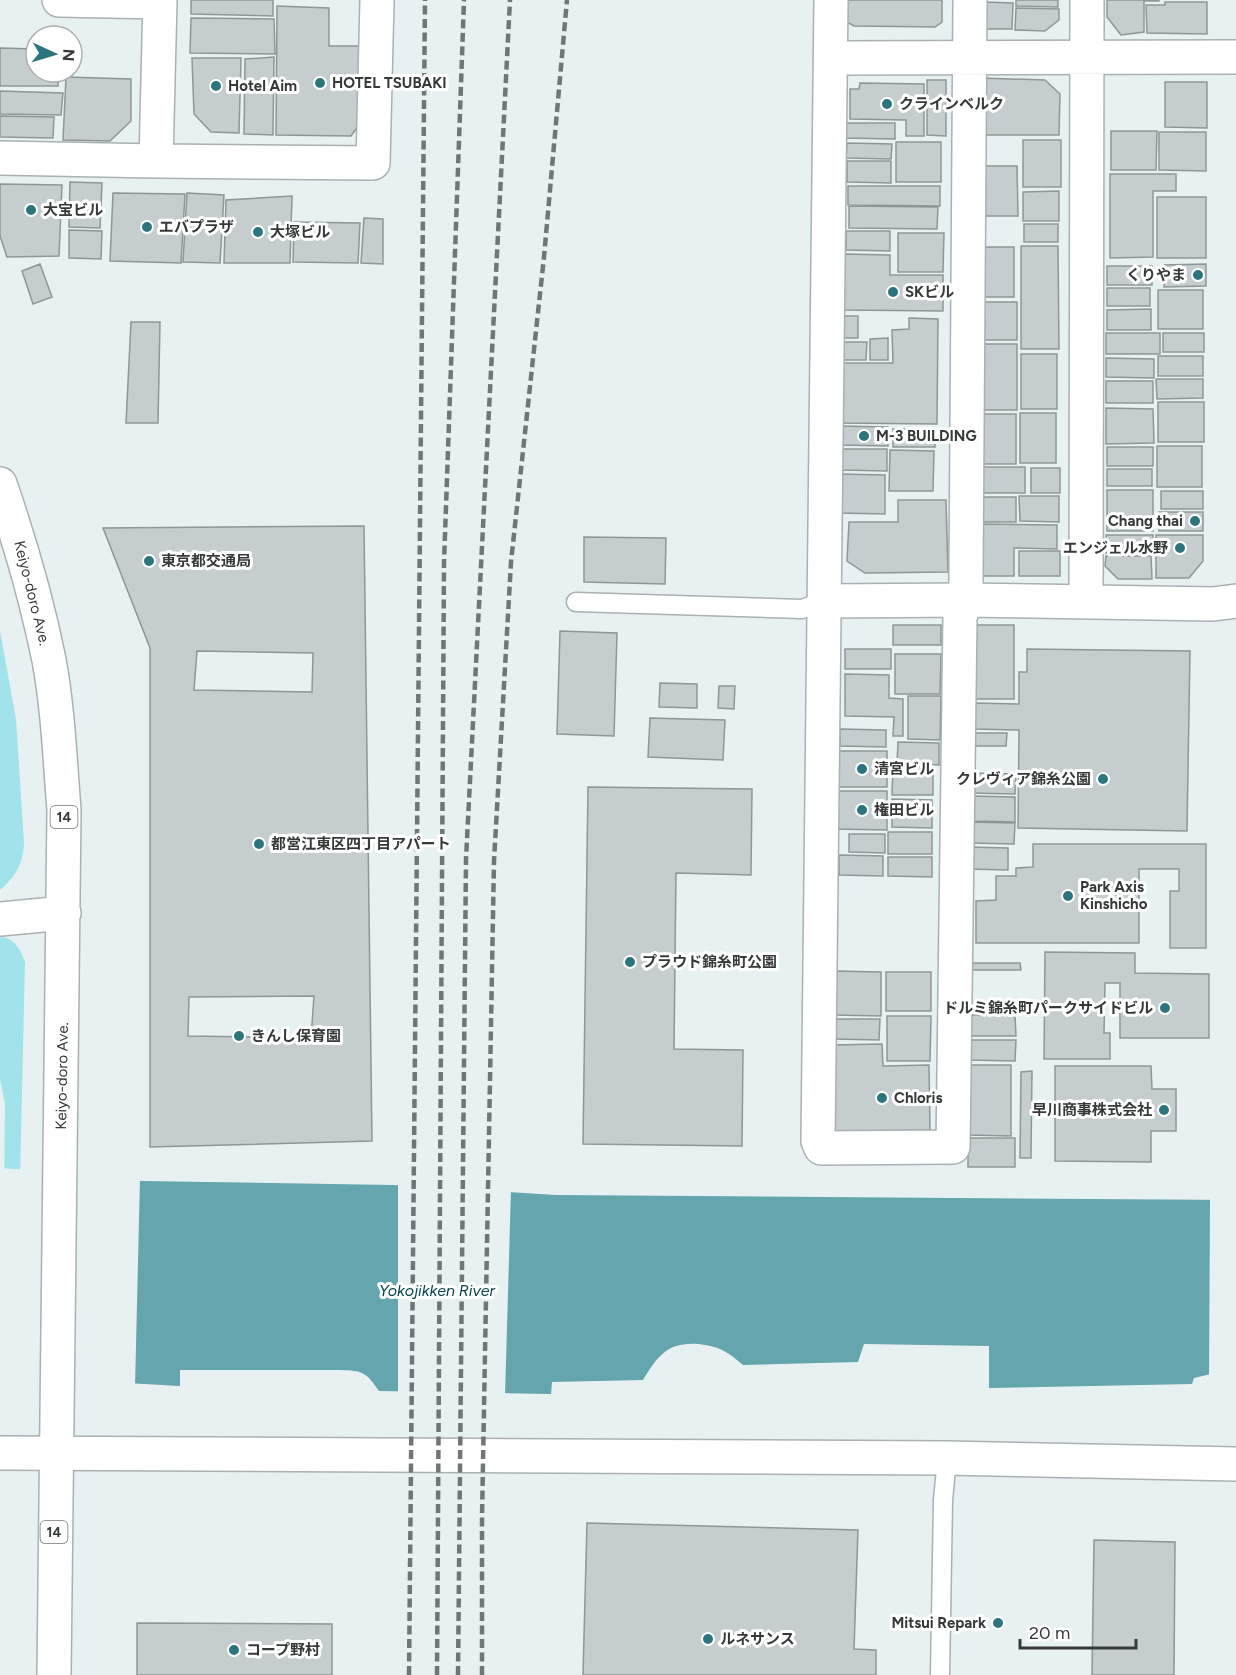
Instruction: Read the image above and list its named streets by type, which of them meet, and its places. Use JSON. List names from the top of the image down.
{
  "streets": {
    "main road": ["Keiyo-doro Ave.", "14"]
  },
  "water": ["Yokojikken River"],
  "places": [
    "HOTEL TSUBAKI",
    "Hotel Aim",
    "クラインベルク",
    "大宝ビル",
    "エバプラザ",
    "大塚ビル",
    "くりやま",
    "SKビル",
    "M-3 BUILDING",
    "Chang thai",
    "エンジェル水野",
    "東京都交通局",
    "清宮ビル",
    "クレヴィア錦糸公園",
    "権田ビル",
    "都営江東区四丁目アパート",
    "Park Axis Kinshicho",
    "プラウド錦糸町公園",
    "ドルミ錦糸町パークサイドビル",
    "きんし保育園",
    "Chloris",
    "早川商事株式会社",
    "Mitsui Repark",
    "ルネサンス",
    "コープ野村"
  ],
  "scale_bar": "20 m",
  "north": "right"
}
